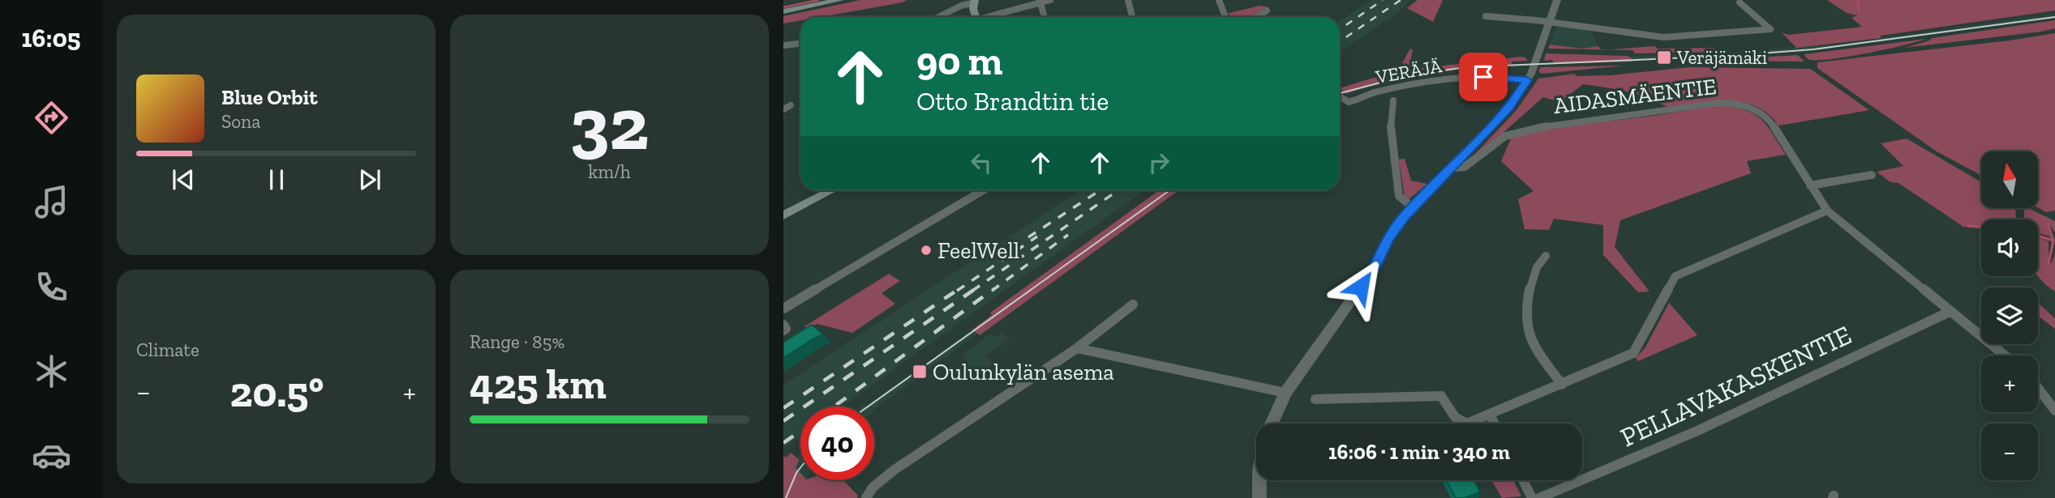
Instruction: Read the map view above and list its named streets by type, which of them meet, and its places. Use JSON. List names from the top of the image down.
{
  "streets": {
    "street": ["VERÄJÄ", "AIDASMÄENTIE", "PELLAVAKASKENTIE"]
  },
  "crossings": [
    ["AIDASMÄENTIE", "PELLAVAKASKENTIE"]
  ],
  "places": {
    "transit": ["Veräjämäki", "Oulunkylän asema"],
    "other": ["FeelWell"]
  },
  "north": "top",
  "page": {
    "tabs": "16:05",
    "tile": [
      ["32", "km/h"],
      "Climate",
      ["Range · 85%", "425 km"]
    ],
    "turn": ["90 m", "Otto Brandtin tie"],
    "song": ["Blue Orbit", "Sona"],
    "map_buttons": ["+", "−"],
    "heat": ["−", "20.5°", "+"],
    "limit": "40",
    "trip": "16:06 · 1 min · 340 m"
  }
}
